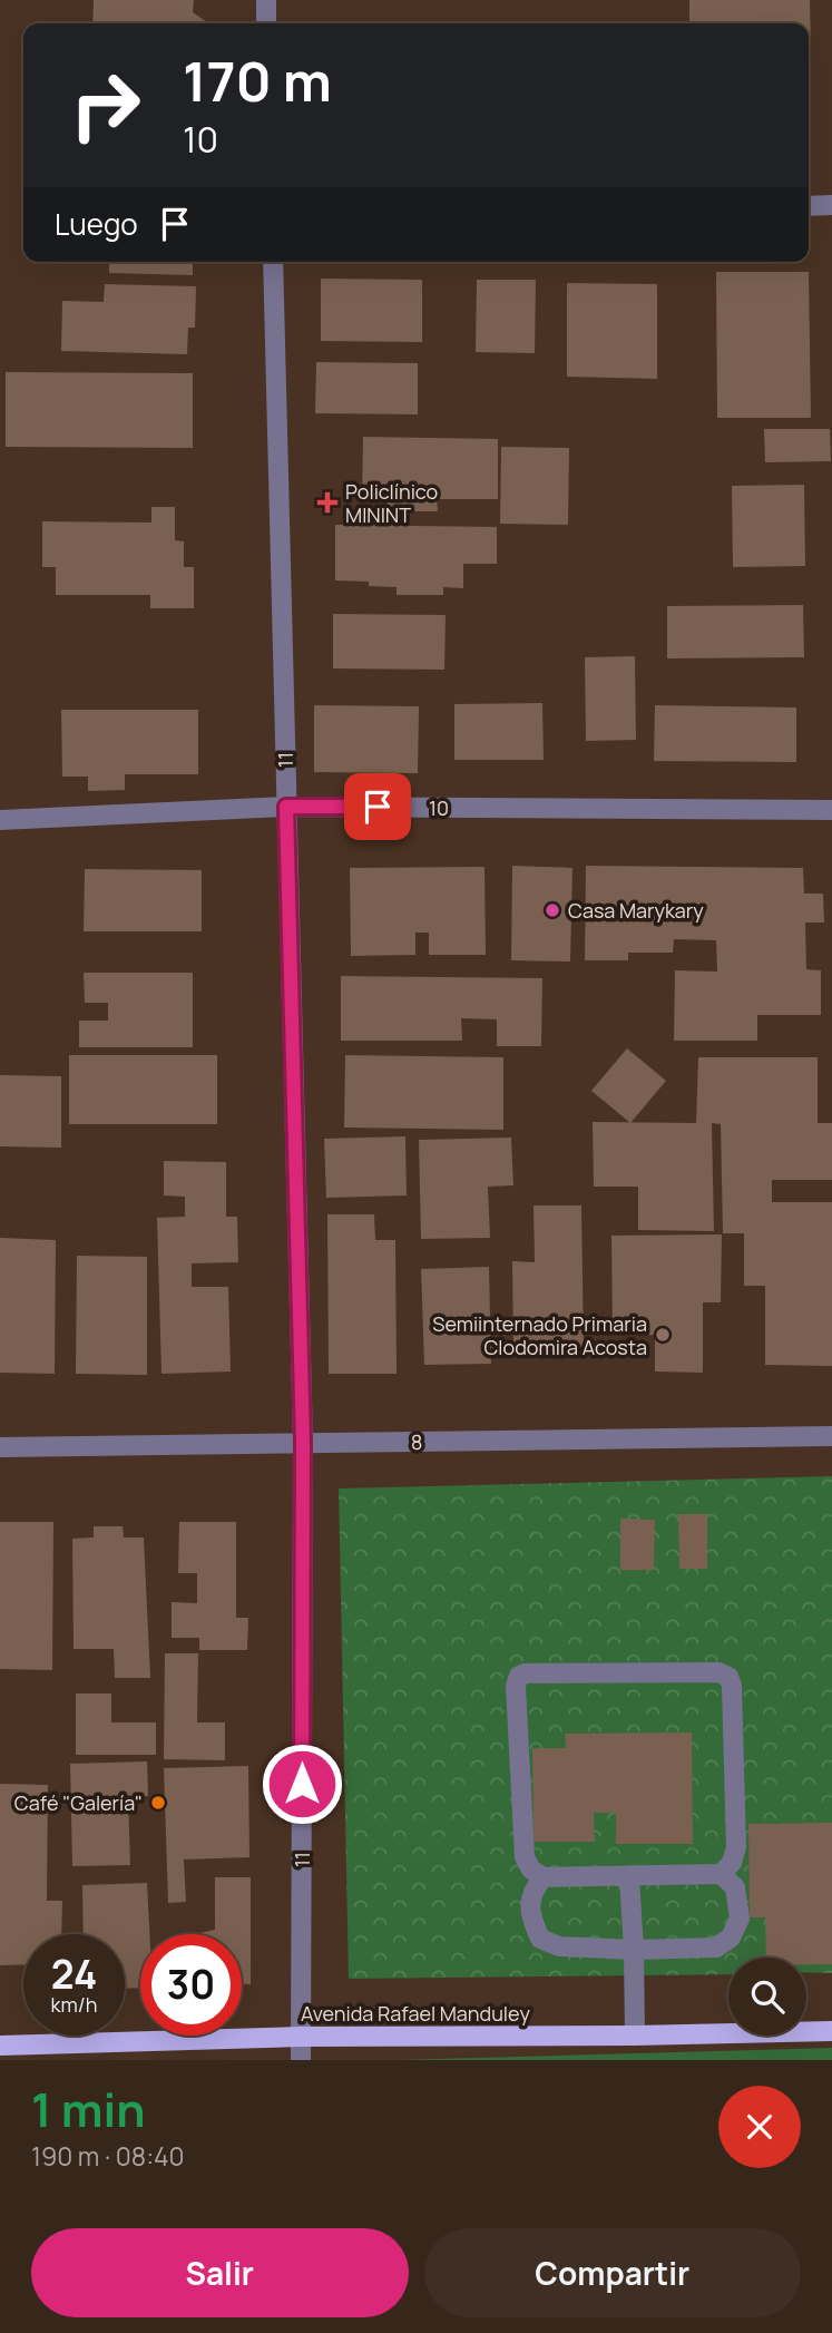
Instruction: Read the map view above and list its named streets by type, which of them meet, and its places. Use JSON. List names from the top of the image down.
{
  "streets": {
    "main road": ["Avenida Rafael Manduley"],
    "street": ["11", "10", "8"]
  },
  "crossings": [
    ["11", "10"],
    ["11", "8"],
    ["11", "Avenida Rafael Manduley"]
  ],
  "places": {
    "health": ["Policlínico MININT"],
    "other": ["Casa Marykary", "Semiinternado Primaria Clodomira Acosta", "Café \"Galería\""]
  },
  "page": {
    "turn": ["170 m", "10"],
    "then": "Luego",
    "speed": "24 km/h",
    "limit": "30",
    "heading": ["1 min", "190 m · 08:40"],
    "buttons": ["Salir", "Compartir"]
  }
}
